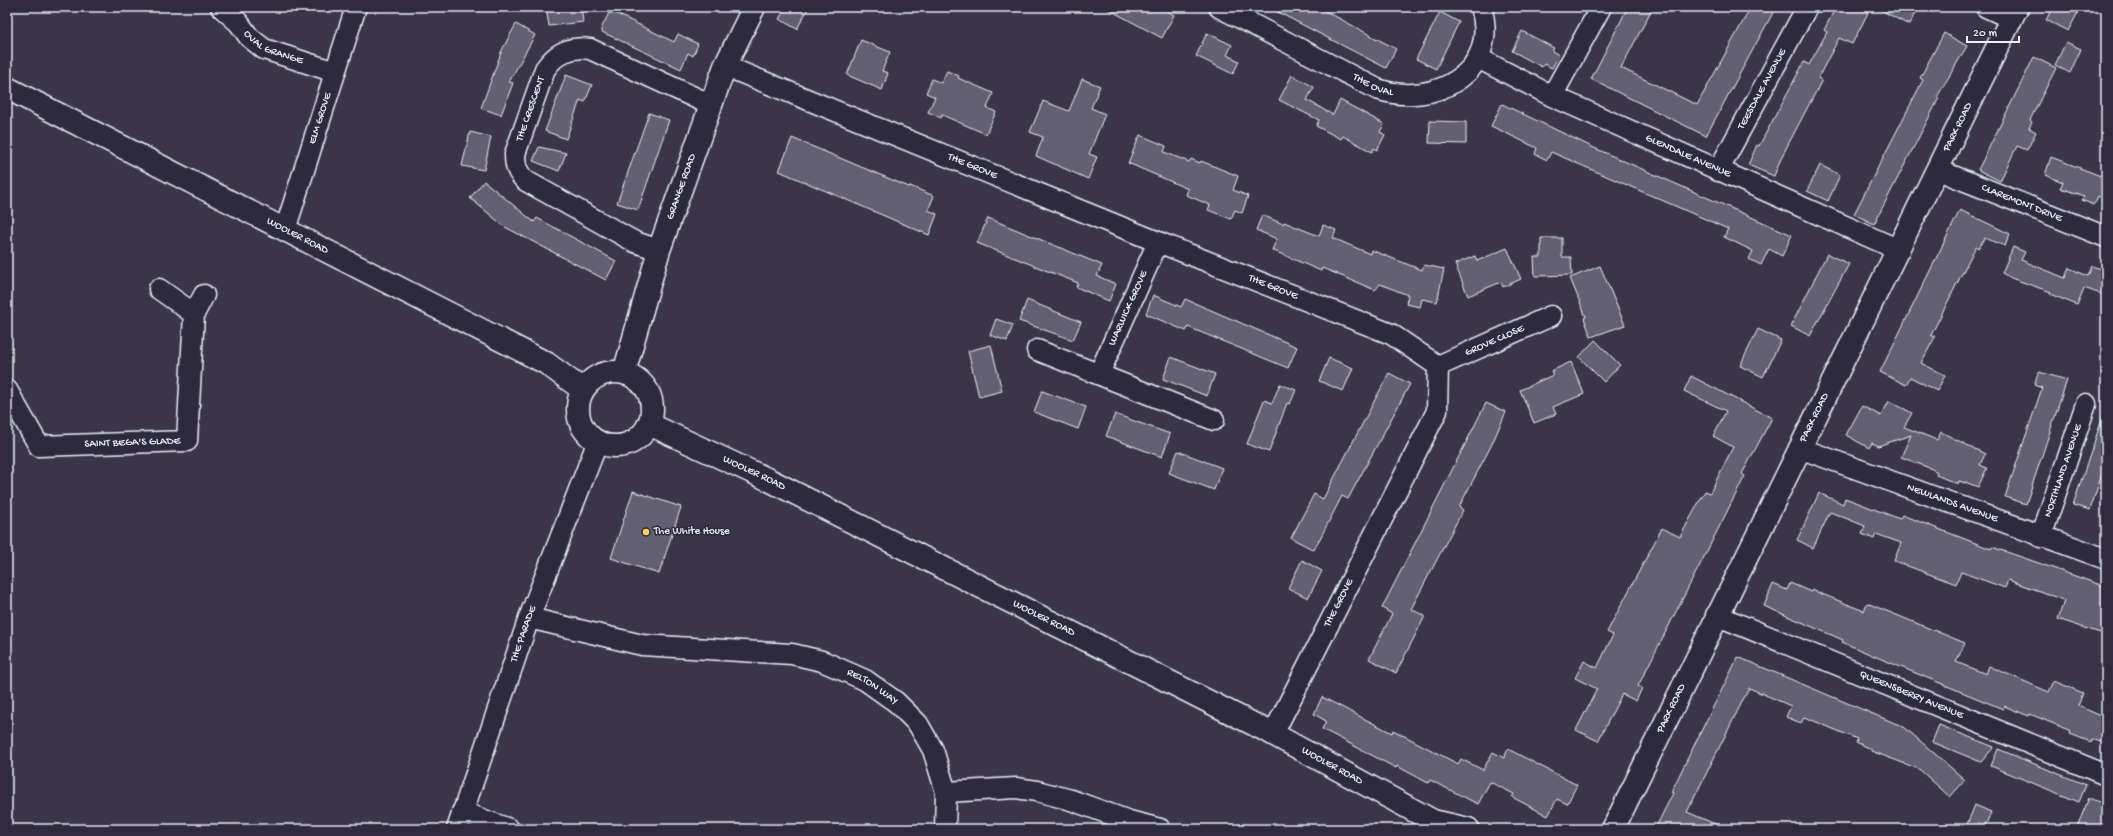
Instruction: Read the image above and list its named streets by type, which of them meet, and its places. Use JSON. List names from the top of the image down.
{
  "streets": {
    "street": [
      "OVAL GRANGE",
      "THE OVAL",
      "TEESDALE AVENUE",
      "THE CRESCENT",
      "ELM GROVE",
      "PARK ROAD",
      "GLENDALE AVENUE",
      "THE GROVE",
      "GRANGE ROAD",
      "CLAREMONT DRIVE",
      "WOOLER ROAD",
      "WARWICK GROVE",
      "GROVE CLOSE",
      "SAINT BEGA'S GLADE",
      "NORTHLAND AVENUE",
      "NEWLANDS AVENUE",
      "THE PARADE",
      "RELTON WAY",
      "QUEENSBERRY AVENUE"
    ]
  },
  "crossings": [
    ["OVAL GRANGE", "ELM GROVE"],
    ["THE OVAL", "GLENDALE AVENUE"],
    ["TEESDALE AVENUE", "GLENDALE AVENUE"],
    ["THE CRESCENT", "GRANGE ROAD"],
    ["ELM GROVE", "WOOLER ROAD"],
    ["PARK ROAD", "GLENDALE AVENUE"],
    ["PARK ROAD", "CLAREMONT DRIVE"],
    ["PARK ROAD", "NEWLANDS AVENUE"],
    ["PARK ROAD", "QUEENSBERRY AVENUE"],
    ["THE GROVE", "GRANGE ROAD"],
    ["THE GROVE", "WOOLER ROAD"],
    ["THE GROVE", "WARWICK GROVE"],
    ["THE GROVE", "GROVE CLOSE"],
    ["GRANGE ROAD", "WOOLER ROAD"],
    ["GRANGE ROAD", "THE PARADE"],
    ["WOOLER ROAD", "THE PARADE"],
    ["NORTHLAND AVENUE", "NEWLANDS AVENUE"],
    ["THE PARADE", "RELTON WAY"]
  ],
  "places": ["The White House"],
  "scale_bar": "20 m"
}
